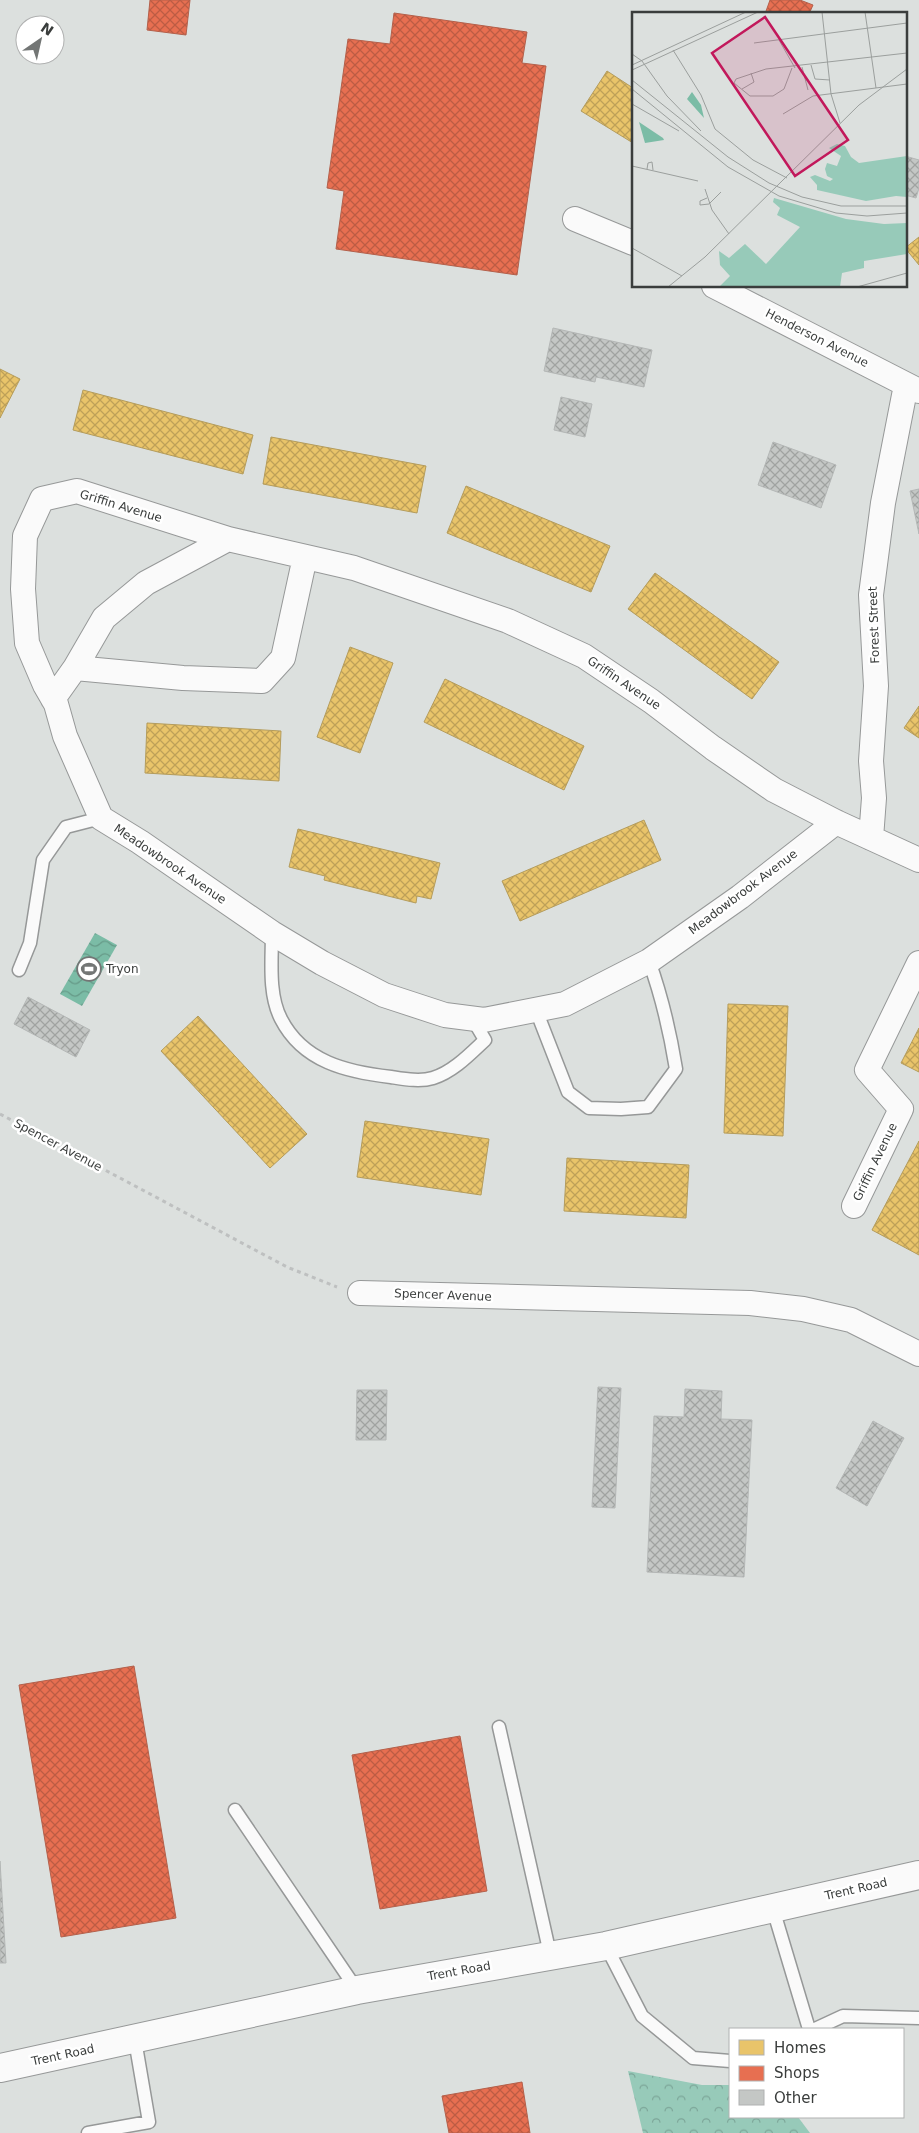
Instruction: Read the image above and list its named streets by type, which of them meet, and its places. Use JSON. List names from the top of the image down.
{
  "streets": {
    "street": [
      "Henderson Avenue",
      "Griffin Avenue",
      "Forest Street",
      "Meadowbrook Avenue",
      "Spencer Avenue",
      "Trent Road"
    ]
  },
  "crossings": [
    ["Henderson Avenue", "Forest Street"],
    ["Griffin Avenue", "Forest Street"],
    ["Griffin Avenue", "Meadowbrook Avenue"]
  ],
  "places": {
    "sports": ["Tryon"]
  },
  "legend": ["Homes", "Shops", "Other"],
  "north": "top right"
}
